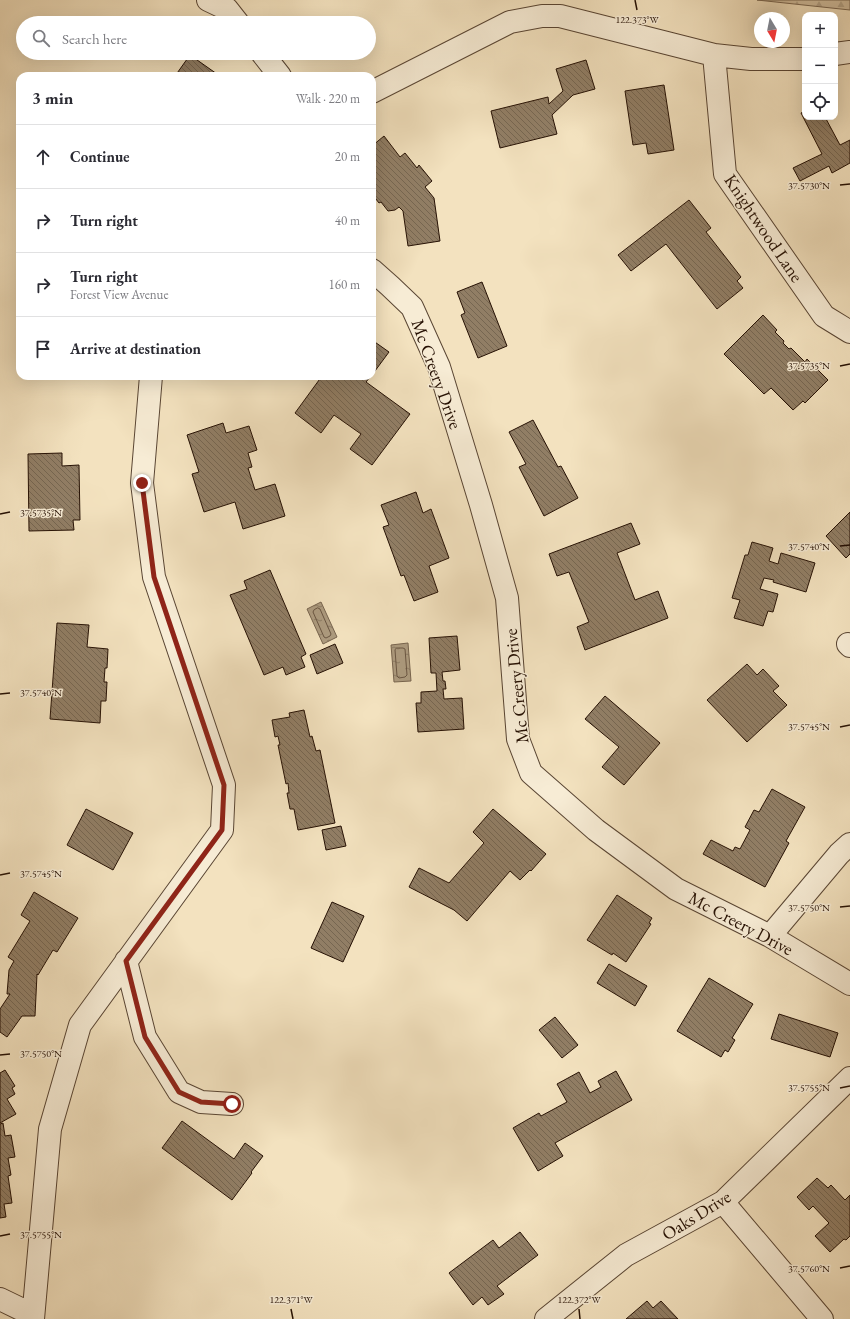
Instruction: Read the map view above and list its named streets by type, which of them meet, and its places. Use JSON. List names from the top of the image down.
{
  "streets": {
    "street": ["Knightwood Lane", "Mc Creery Drive", "Oaks Drive"]
  },
  "north": "bottom",
  "page": {
    "map_buttons": ["+", "−"],
    "search": "Search here",
    "heading": ["3 min", "Walk · 220 m"],
    "list": [
      ["Continue", "20 m"],
      ["Turn right", "40 m"],
      ["Turn right", "Forest View Avenue", "160 m"],
      "Arrive at destination"
    ]
  },
  "coordinates": [
    "122.373°W",
    "37.5730°N",
    "37.5735°N",
    "37.5740°N",
    "37.5745°N",
    "37.5750°N",
    "37.5755°N",
    "37.5760°N",
    "122.371°W",
    "122.372°W"
  ]
}
